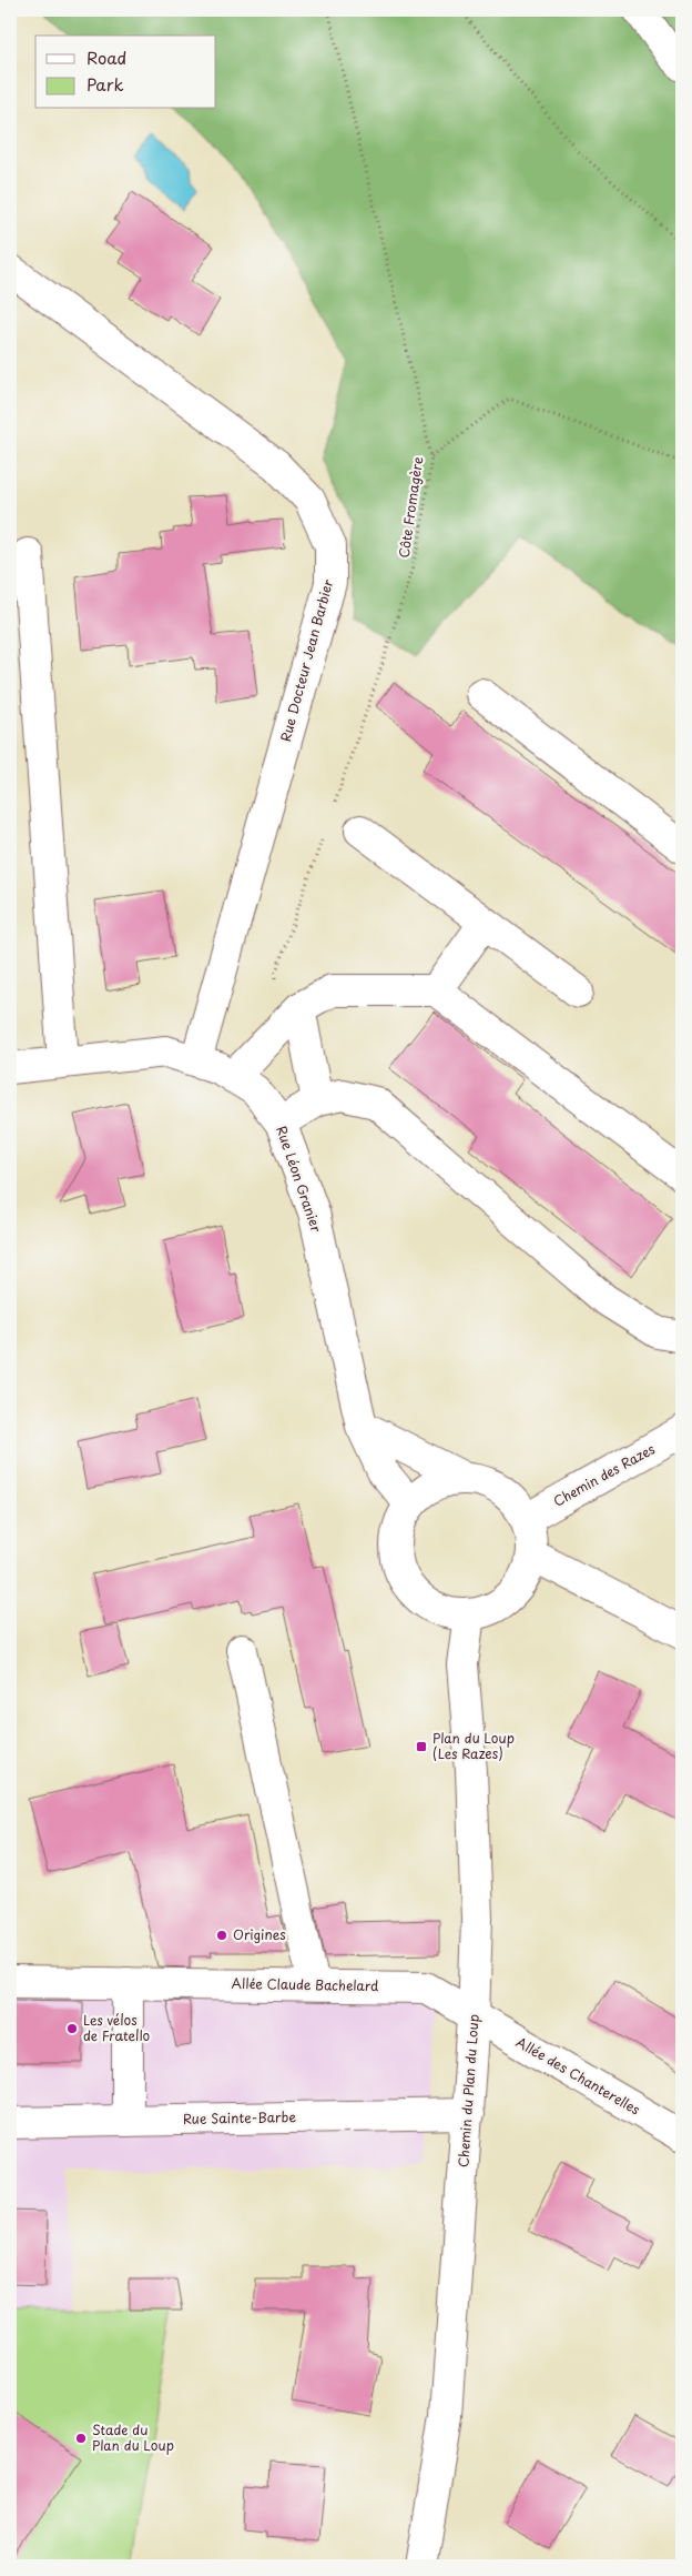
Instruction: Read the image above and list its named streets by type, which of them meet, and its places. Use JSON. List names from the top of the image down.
{
  "streets": {
    "street": [
      "Rue Docteur Jean Barbier",
      "Rue Léon Granier",
      "Chemin des Razes",
      "Allée Claude Bachelard",
      "Allée des Chanterelles",
      "Chemin du Plan du Loup",
      "Rue Sainte-Barbe"
    ],
    "path": ["Côte Fromagère"]
  },
  "crossings": [
    ["Rue Docteur Jean Barbier", "Rue Léon Granier"],
    ["Rue Léon Granier", "Chemin des Razes"],
    ["Rue Léon Granier", "Chemin du Plan du Loup"],
    ["Chemin des Razes", "Chemin du Plan du Loup"],
    ["Allée Claude Bachelard", "Allée des Chanterelles"],
    ["Allée Claude Bachelard", "Chemin du Plan du Loup"],
    ["Allée des Chanterelles", "Chemin du Plan du Loup"],
    ["Chemin du Plan du Loup", "Rue Sainte-Barbe"]
  ],
  "places": {
    "transit": ["Plan du Loup (Les Razes)"],
    "other": ["Origines", "Les vélos de Fratello", "Stade du Plan du Loup"]
  },
  "legend": ["Road", "Park"]
}
